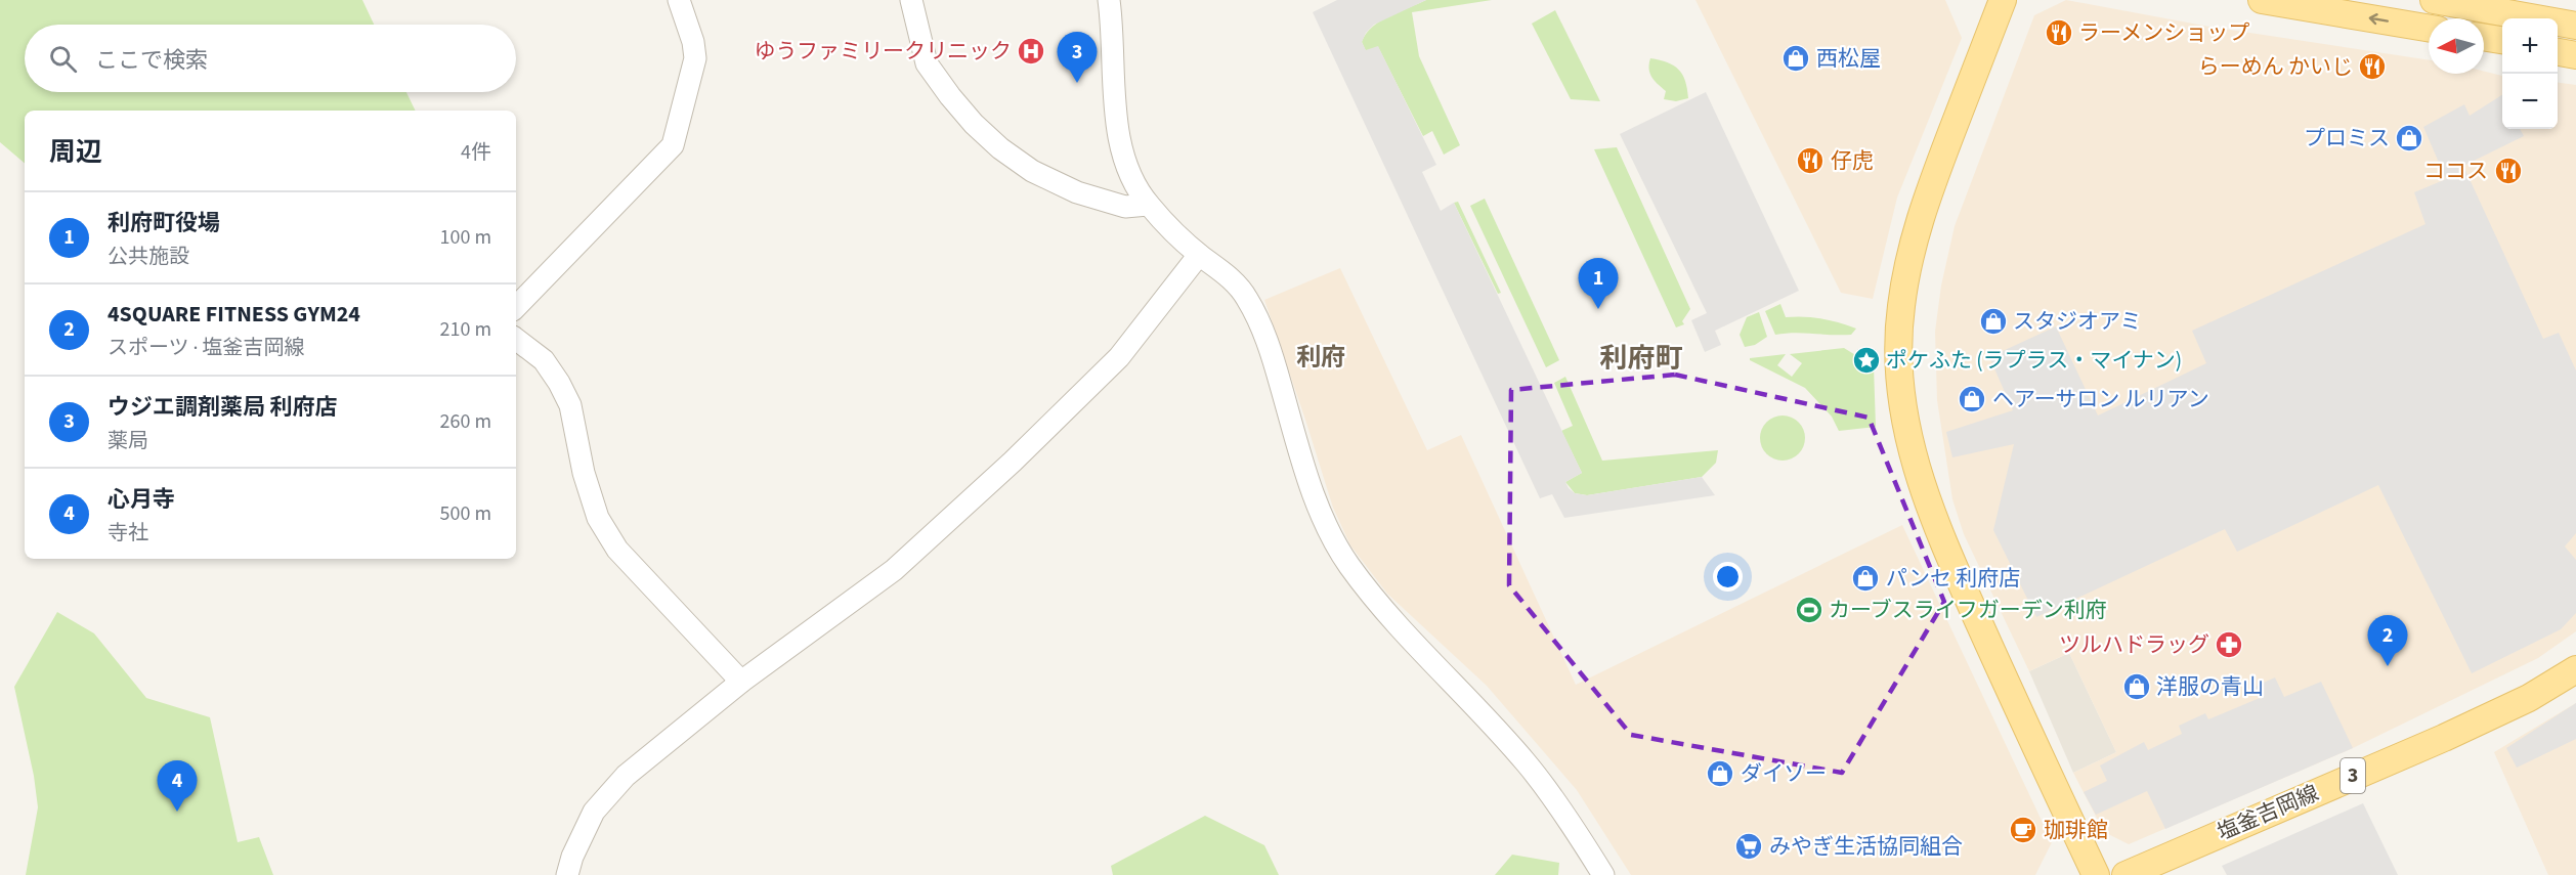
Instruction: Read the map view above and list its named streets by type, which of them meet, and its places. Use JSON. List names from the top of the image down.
{
  "streets": {
    "main road": ["3", "塩釜吉岡線"]
  },
  "districts": ["利府", "利府町"],
  "places": {
    "restaurant": [
      "ラーメンショップ",
      "らーめん かいじ",
      "仔虎",
      "ココス"
    ],
    "hospital": ["ゆうファミリークリニック"],
    "shop": [
      "西松屋",
      "プロミス",
      "スタジオアミ",
      "ヘアーサロン ルリアン",
      "パンセ 利府店",
      "洋服の青山",
      "ダイソー"
    ],
    "place": ["ポケふた (ラプラス・マイナン)"],
    "sports": ["カーブスライフガーデン利府"],
    "pharmacy": ["ツルハドラッグ"],
    "cafe": ["珈琲館"],
    "supermarket": ["みやぎ生活協同組合"]
  },
  "north": "left",
  "page": {
    "map_buttons": ["+", "−"],
    "search": "ここで検索",
    "pins": [
      "3",
      "1",
      "2",
      "4"
    ],
    "heading": ["周辺", "4件"],
    "list": [
      {
        "mark": "1",
        "name": "利府町役場",
        "note": "公共施設",
        "value": "100 m"
      },
      {
        "mark": "2",
        "name": "4SQUARE FITNESS GYM24",
        "note": "スポーツ · 塩釜吉岡線",
        "value": "210 m"
      },
      {
        "mark": "3",
        "name": "ウジエ調剤薬局 利府店",
        "note": "薬局",
        "value": "260 m"
      },
      {
        "mark": "4",
        "name": "心月寺",
        "note": "寺社",
        "value": "500 m"
      }
    ]
  }
}
